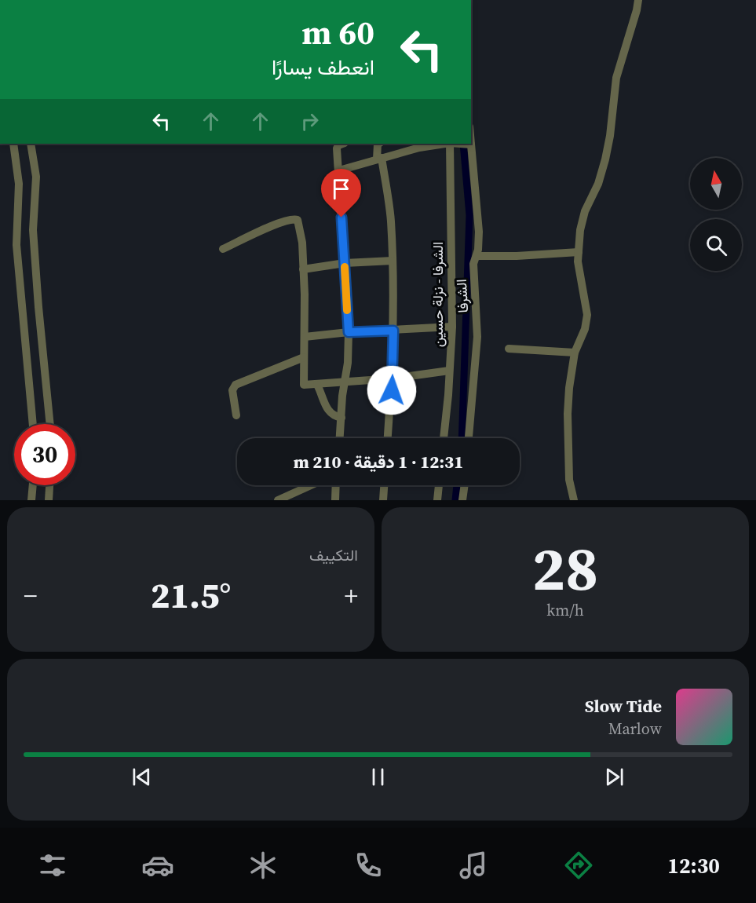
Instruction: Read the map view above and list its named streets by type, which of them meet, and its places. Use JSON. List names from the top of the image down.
{
  "streets": {
    "street": ["الشرفا - نزلة حسين", "الشرفا"]
  },
  "north": "top",
  "page": {
    "turn": ["60 m", "انعطف يسارًا"],
    "limit": "30",
    "trip": "12:31 · 1 دقيقة · 210 m",
    "tile": [
      ["28", "km/h"],
      "التكييف"
    ],
    "heat": ["−", "21.5°", "+"],
    "song": ["Slow Tide", "Marlow"],
    "tabs": "12:30"
  }
}
